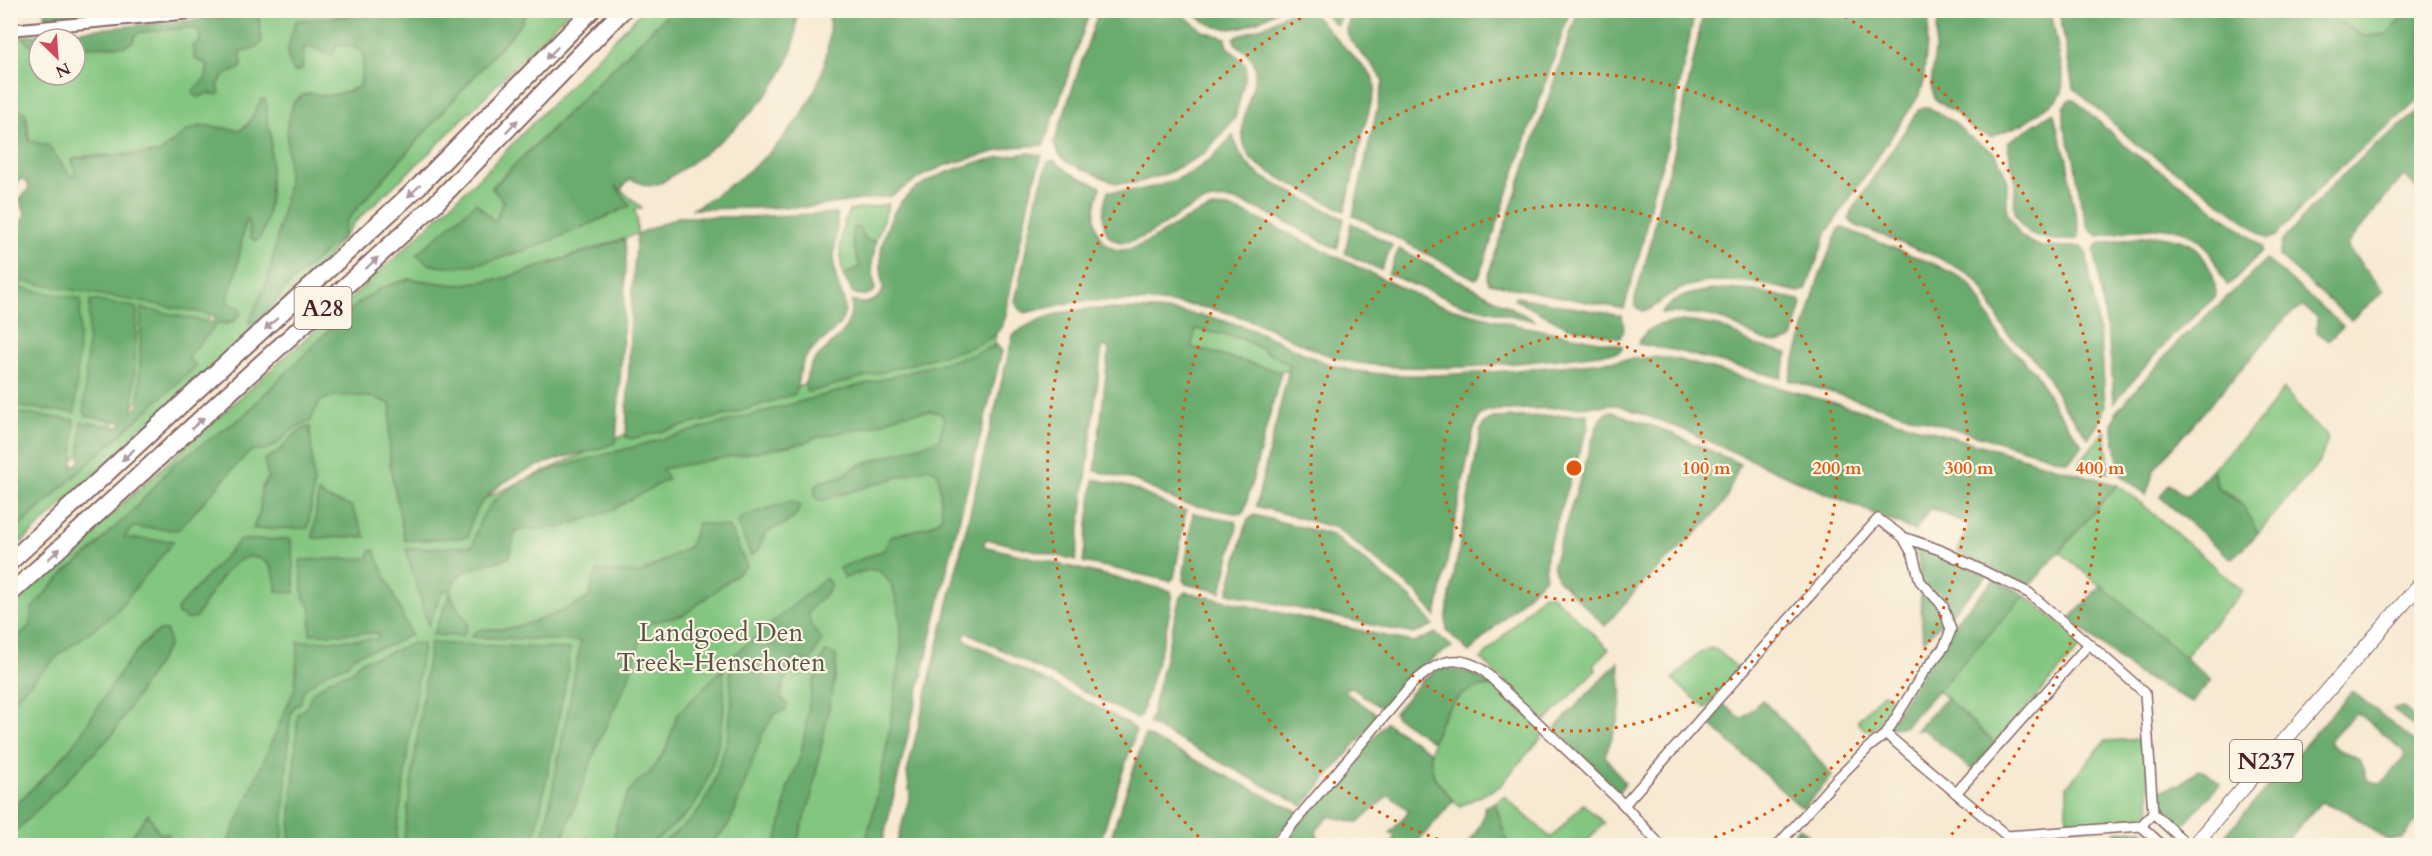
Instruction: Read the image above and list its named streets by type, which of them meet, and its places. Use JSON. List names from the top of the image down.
{
  "streets": {
    "highway": ["A28"],
    "main road": ["N237"]
  },
  "parks": ["Landgoed Den Treek-Henschoten"],
  "north": "bottom right",
  "rings": [
    "100 m",
    "200 m",
    "300 m",
    "400 m"
  ]
}
